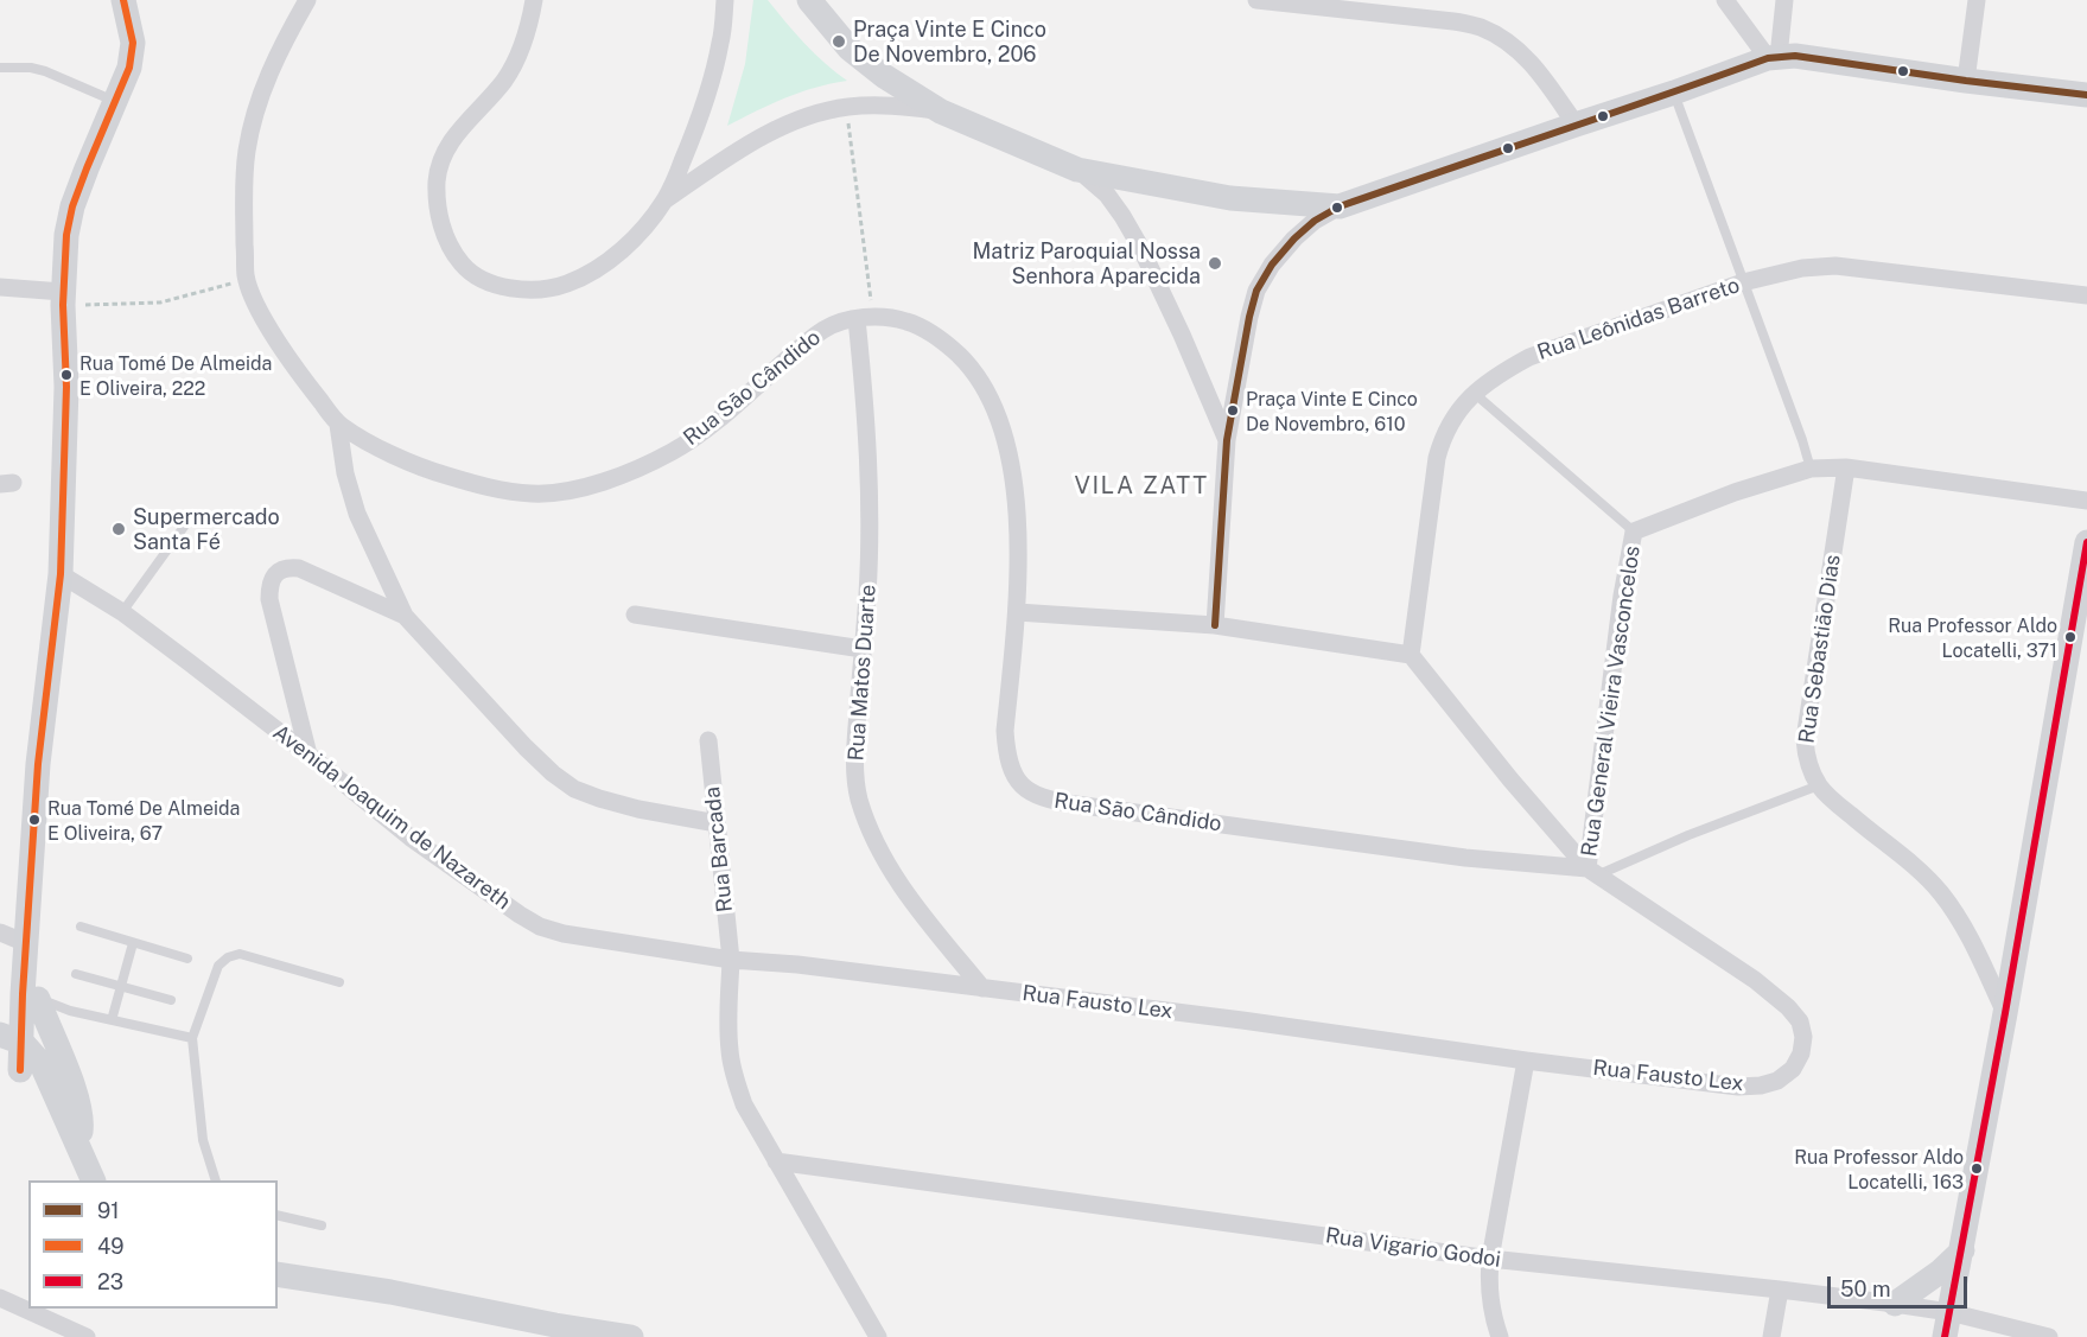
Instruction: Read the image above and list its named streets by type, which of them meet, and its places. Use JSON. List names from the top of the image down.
{
  "streets": {
    "street": [
      "Rua Leônidas Barreto",
      "Rua São Cândido",
      "Rua Sebastião Dias",
      "Rua Matos Duarte",
      "Rua General Vieira Vasconcelos",
      "Avenida Joaquim de Nazareth",
      "Rua Barcada",
      "Rua Fausto Lex",
      "Rua Vigario Godoi"
    ]
  },
  "crossings": [
    ["Rua Leônidas Barreto", "Rua Fausto Lex"],
    ["Rua São Cândido", "Rua Matos Duarte"],
    ["Rua São Cândido", "Rua General Vieira Vasconcelos"],
    ["Rua São Cândido", "Rua Fausto Lex"],
    ["Rua Sebastião Dias", "Rua General Vieira Vasconcelos"],
    ["Rua Matos Duarte", "Rua Fausto Lex"],
    ["Rua General Vieira Vasconcelos", "Rua Fausto Lex"],
    ["Avenida Joaquim de Nazareth", "Rua Barcada"],
    ["Avenida Joaquim de Nazareth", "Rua Fausto Lex"],
    ["Rua Barcada", "Rua Fausto Lex"]
  ],
  "districts": ["VILA ZATT"],
  "places": [
    "Praça Vinte E Cinco De Novembro, 206",
    "Matriz Paroquial Nossa Senhora Aparecida",
    "Rua Tomé De Almeida E Oliveira, 222",
    "Praça Vinte E Cinco De Novembro, 610",
    "Supermercado Santa Fé",
    "Rua Professor Aldo Locatelli, 371",
    "Rua Tomé De Almeida E Oliveira, 67",
    "Rua Professor Aldo Locatelli, 163"
  ],
  "lines": ["transit line 49", "transit line 91", "transit line 23"],
  "legend": ["91", "49", "23"],
  "scale_bar": "50 m"
}
